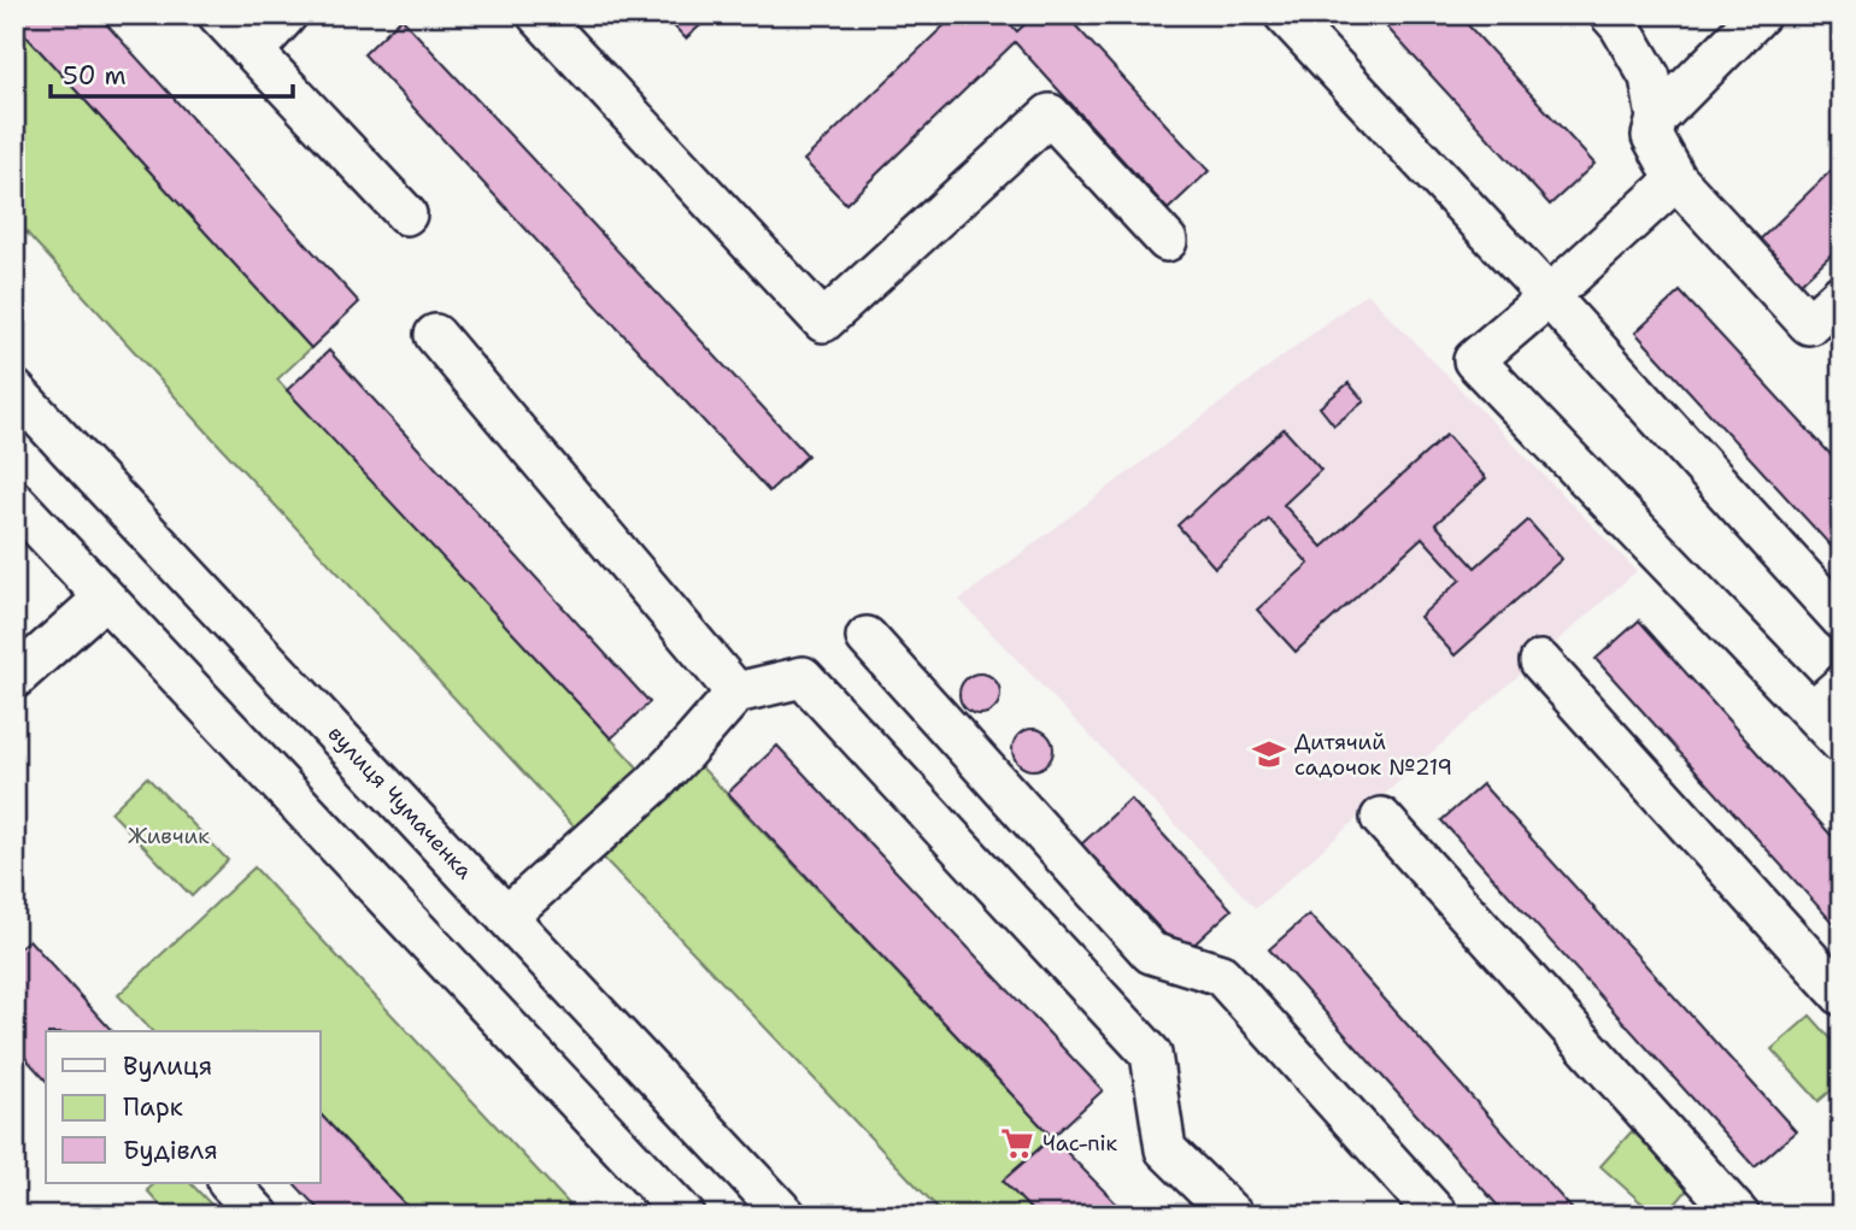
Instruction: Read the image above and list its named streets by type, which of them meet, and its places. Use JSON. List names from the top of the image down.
{
  "streets": {
    "street": ["вулиця Чумаченка"]
  },
  "parks": ["Живчик"],
  "places": {
    "school or university": ["Дитячий садочок №219"],
    "supermarket": ["Час-пік"]
  },
  "legend": ["Вулиця", "Парк", "Будівля"],
  "scale_bar": "50 m"
}
